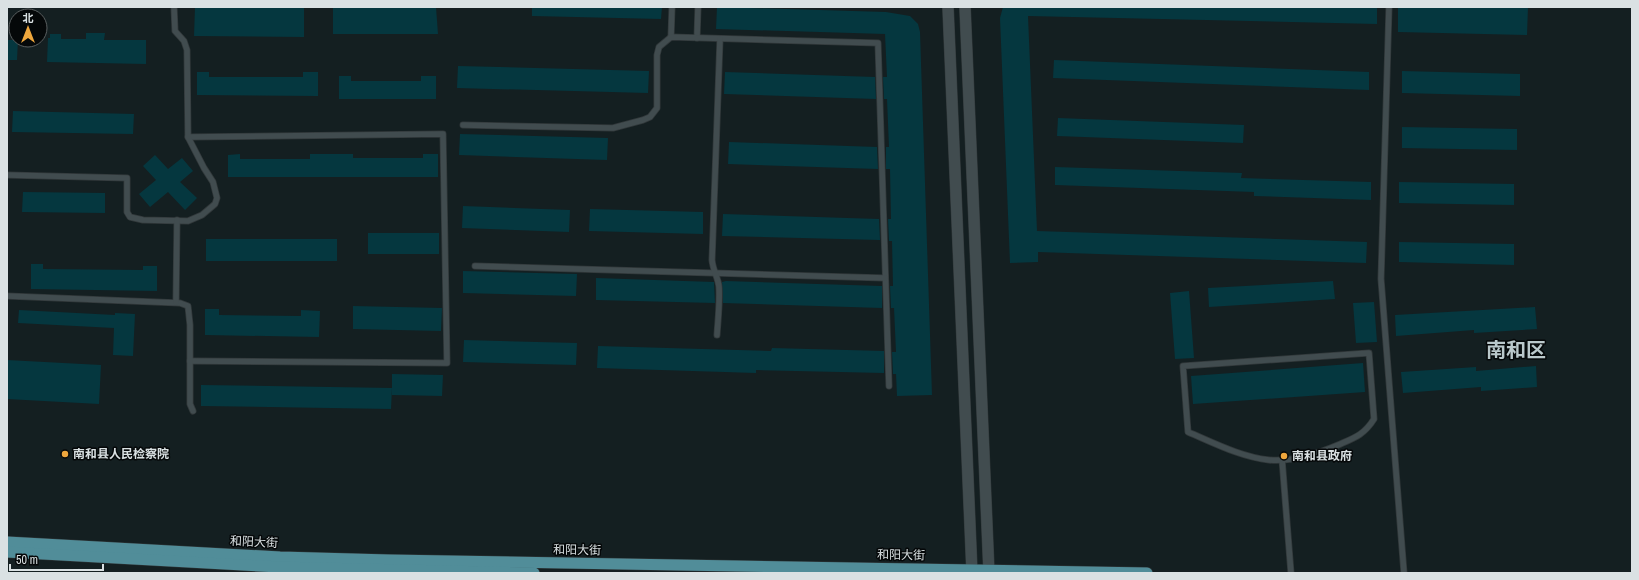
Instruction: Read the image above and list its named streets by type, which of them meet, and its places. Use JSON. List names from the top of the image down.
{
  "streets": {
    "main road": ["和阳大街"]
  },
  "districts": ["南和区"],
  "places": ["南和县人民检察院", "南和县政府"],
  "scale_bar": "50 m",
  "north": "top"
}
